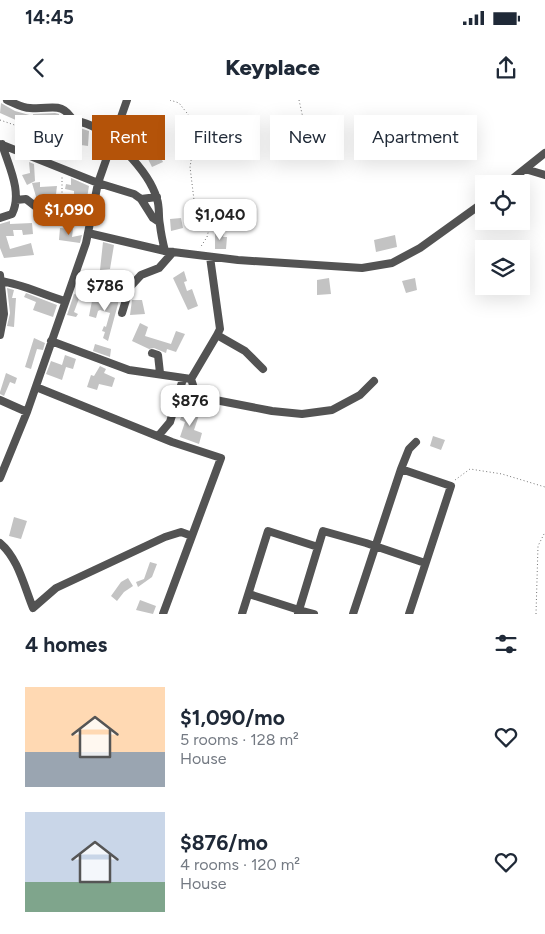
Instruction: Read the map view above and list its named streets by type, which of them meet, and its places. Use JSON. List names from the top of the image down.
{
  "page": {
    "status": "14:45",
    "header": "Keyplace",
    "chip": [
      "Buy",
      "Rent",
      "Filters",
      "New",
      "Apartment"
    ],
    "price": [
      "$1,090",
      "$1,040",
      "$786",
      "$876"
    ],
    "heading": "4 homes",
    "list": [
      {
        "name": "$1,090/mo",
        "note": "5 rooms · 128 m² · House"
      },
      {
        "name": "$876/mo",
        "note": "4 rooms · 120 m² · House"
      }
    ]
  }
}
